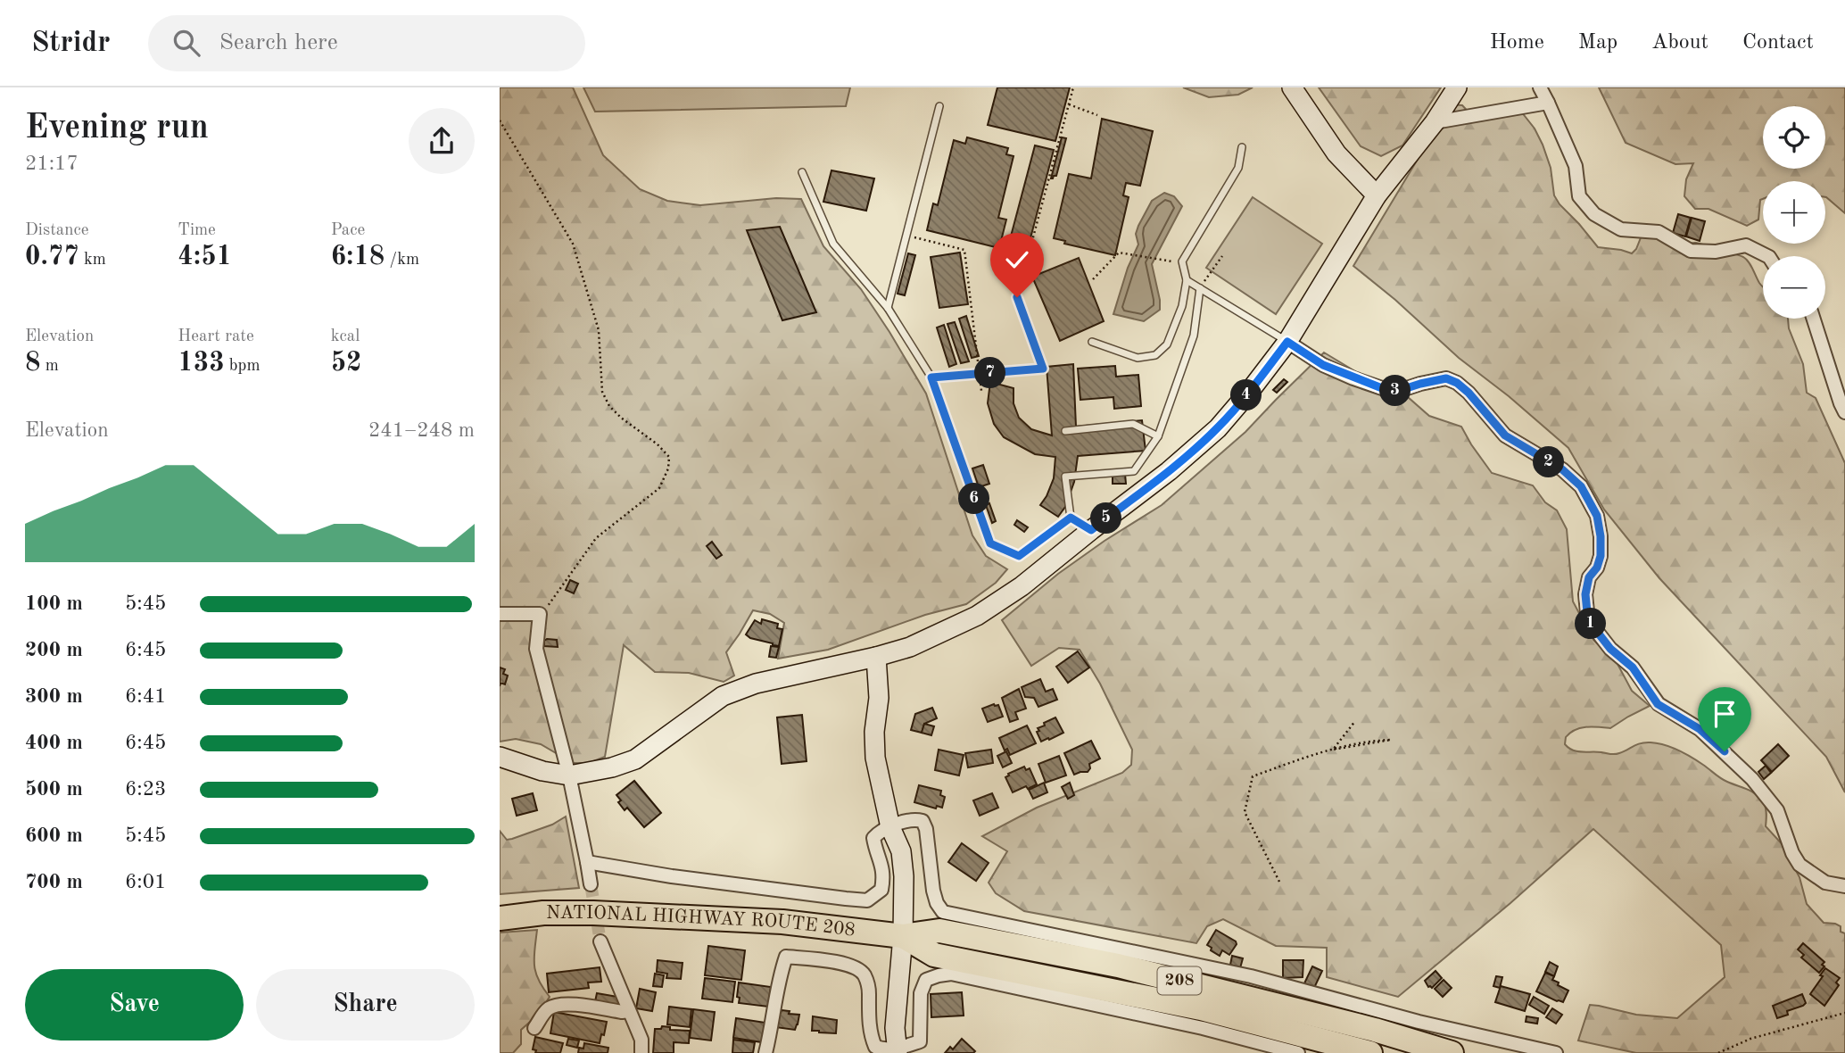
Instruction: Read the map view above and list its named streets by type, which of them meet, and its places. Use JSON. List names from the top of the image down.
{
  "streets": {
    "highway": ["NATIONAL HIGHWAY ROUTE 208", "208"]
  },
  "page": {
    "header": "Stridr",
    "search": "Search here",
    "nav": [
      "Home",
      "Map",
      "About",
      "Contact"
    ],
    "heading": ["Evening run", "21:17"],
    "map_buttons": ["+", "−"],
    "stats": [
      ["Distance", "0.77 km"],
      ["Time", "4:51"],
      ["Pace", "6:18 /km"],
      ["Elevation", "8 m"],
      ["Heart rate", "133 bpm"],
      ["kcal", "52"]
    ],
    "pins": [
      "7",
      "3",
      "4",
      "2",
      "6",
      "5",
      "1"
    ],
    "chart": ["Elevation", "241–248 m"],
    "list": [
      {
        "name": "100 m",
        "note": "5:45"
      },
      {
        "name": "200 m",
        "note": "6:45"
      },
      {
        "name": "300 m",
        "note": "6:41"
      },
      {
        "name": "400 m",
        "note": "6:45"
      },
      {
        "name": "500 m",
        "note": "6:23"
      },
      {
        "name": "600 m",
        "note": "5:45"
      },
      {
        "name": "700 m",
        "note": "6:01"
      }
    ],
    "buttons": ["Save", "Share"]
  }
}
